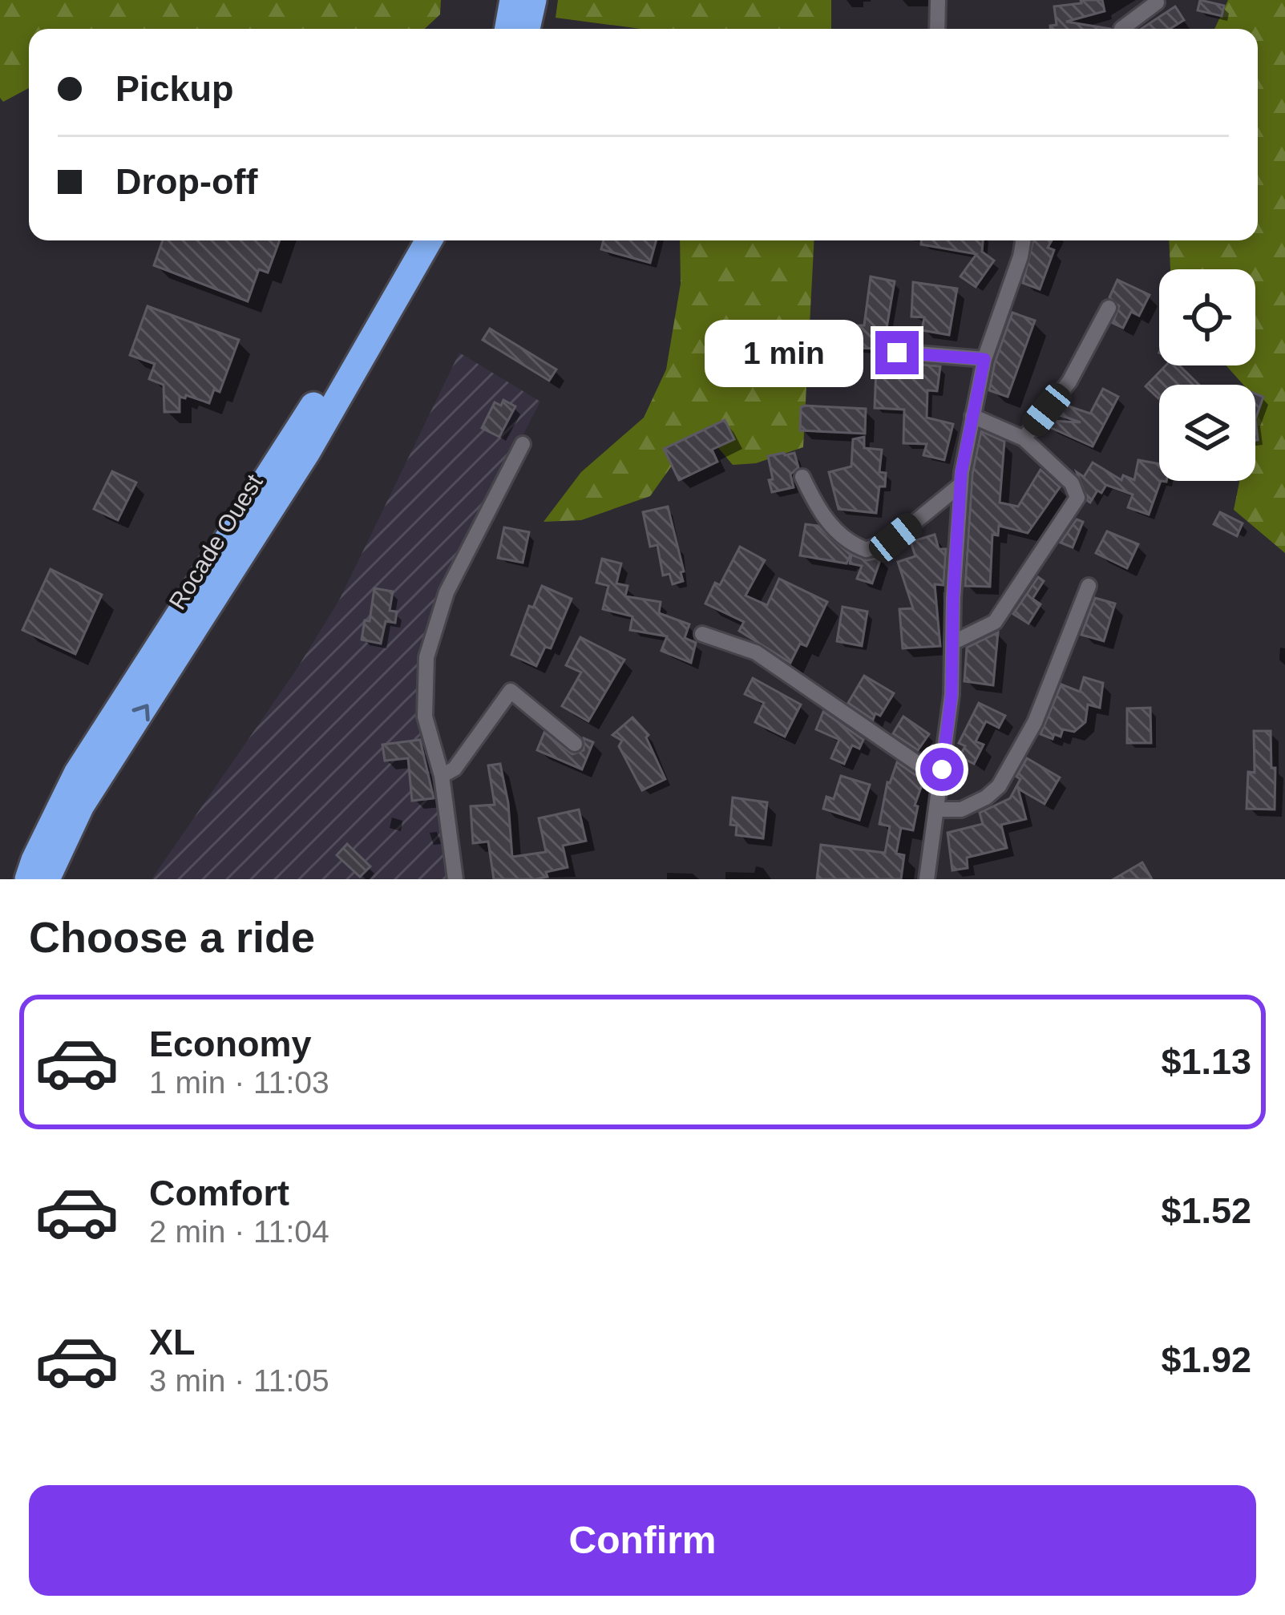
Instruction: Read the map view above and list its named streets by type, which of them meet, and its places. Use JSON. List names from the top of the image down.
{
  "streets": {
    "highway": ["Rocade Ouest"]
  },
  "page": {
    "banner": ["Pickup", "Drop-off"],
    "bubble": "1 min",
    "heading": "Choose a ride",
    "list": [
      {
        "name": "Economy",
        "note": "1 min · 11:03",
        "value": "$1.13"
      },
      {
        "name": "Comfort",
        "note": "2 min · 11:04",
        "value": "$1.52"
      },
      {
        "name": "XL",
        "note": "3 min · 11:05",
        "value": "$1.92"
      }
    ],
    "buttons": "Confirm"
  }
}
